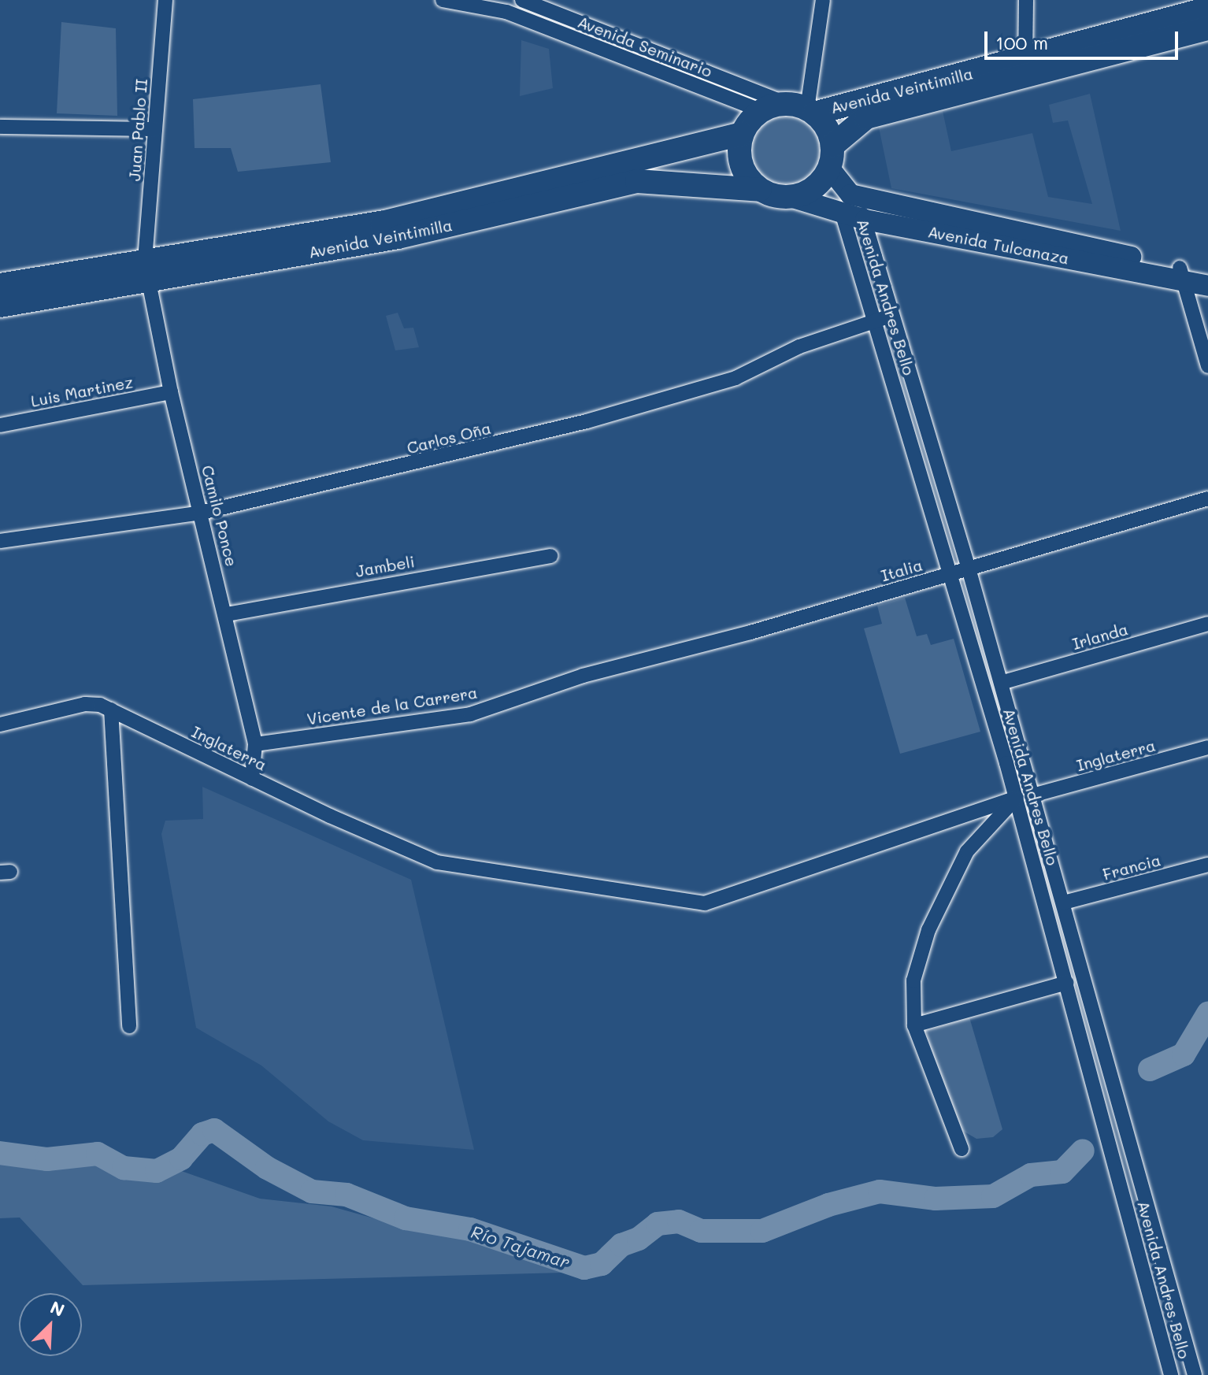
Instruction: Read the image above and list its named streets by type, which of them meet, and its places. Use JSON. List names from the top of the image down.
{
  "streets": {
    "main road": ["Avenida Veintimilla"],
    "street": [
      "Avenida Seminario",
      "Juan Pablo II",
      "Avenida Tulcanaza",
      "Avenida Andres Bello",
      "Luis Martinez",
      "Carlos Oña",
      "Camilo Ponce",
      "Jambeli",
      "Italia",
      "Irlanda",
      "Vicente de la Carrera",
      "Inglaterra",
      "Francia"
    ]
  },
  "crossings": [
    ["Avenida Seminario", "Avenida Veintimilla"],
    ["Avenida Seminario", "Avenida Tulcanaza"],
    ["Avenida Veintimilla", "Juan Pablo II"],
    ["Avenida Veintimilla", "Avenida Tulcanaza"],
    ["Avenida Veintimilla", "Camilo Ponce"],
    ["Juan Pablo II", "Camilo Ponce"],
    ["Avenida Tulcanaza", "Avenida Andres Bello"],
    ["Avenida Andres Bello", "Carlos Oña"],
    ["Avenida Andres Bello", "Italia"],
    ["Avenida Andres Bello", "Irlanda"],
    ["Avenida Andres Bello", "Inglaterra"],
    ["Avenida Andres Bello", "Francia"],
    ["Luis Martinez", "Camilo Ponce"],
    ["Carlos Oña", "Camilo Ponce"],
    ["Camilo Ponce", "Jambeli"],
    ["Camilo Ponce", "Vicente de la Carrera"],
    ["Camilo Ponce", "Inglaterra"],
    ["Italia", "Vicente de la Carrera"]
  ],
  "water": ["Río Tajamar"],
  "scale_bar": "100 m",
  "north": "top right"
}
